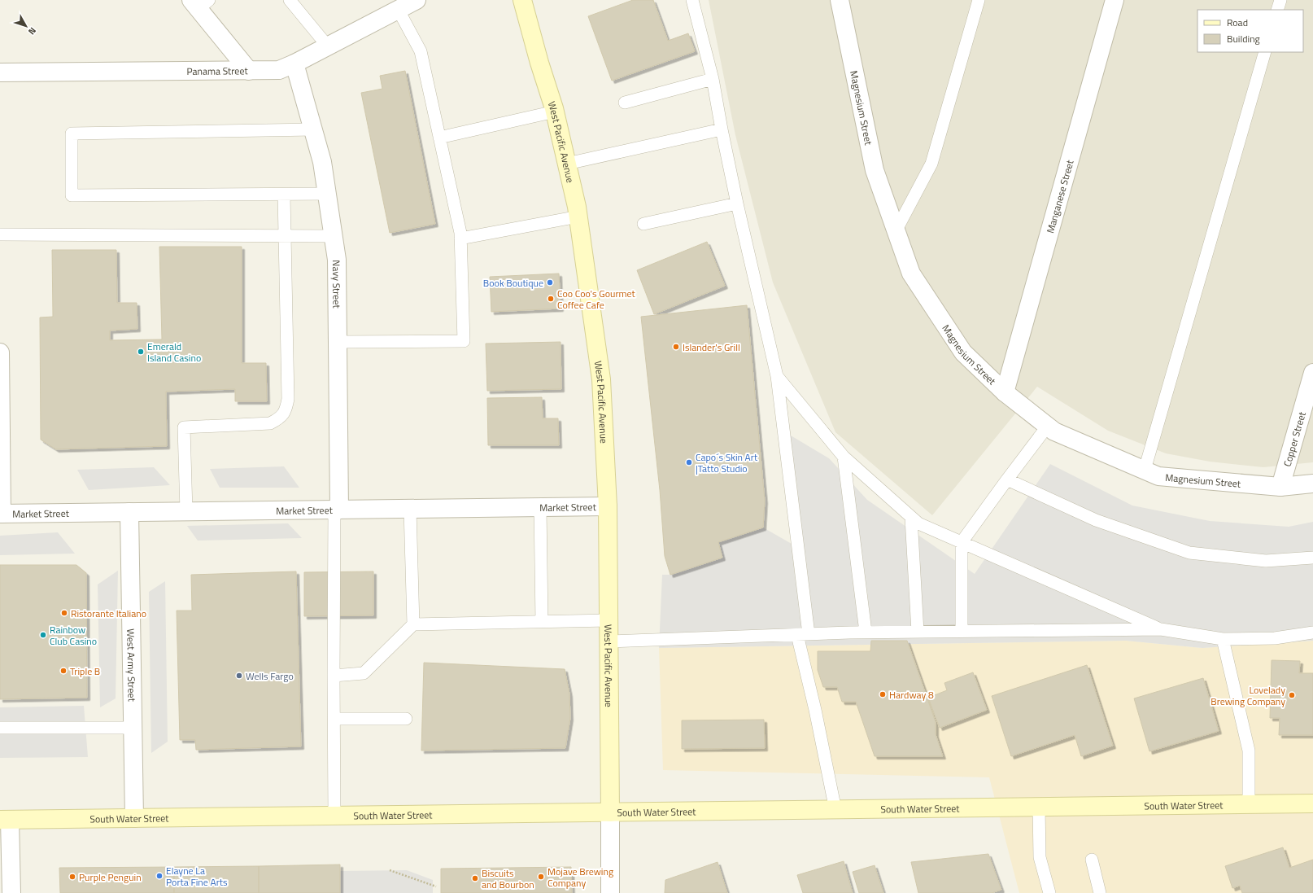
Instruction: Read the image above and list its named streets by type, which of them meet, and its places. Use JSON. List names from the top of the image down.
{
  "streets": {
    "main road": ["West Pacific Avenue", "South Water Street"],
    "street": [
      "Panama Street",
      "Magnesium Street",
      "Manganese Street",
      "Navy Street",
      "Copper Street",
      "Market Street",
      "West Army Street"
    ]
  },
  "crossings": [
    ["Panama Street", "Navy Street"],
    ["Magnesium Street", "Manganese Street"],
    ["Magnesium Street", "Copper Street"],
    ["West Pacific Avenue", "Market Street"],
    ["West Pacific Avenue", "South Water Street"],
    ["Navy Street", "Market Street"],
    ["Market Street", "West Army Street"],
    ["West Army Street", "South Water Street"]
  ],
  "places": [
    "Book Boutique",
    "Coo Coo's Gourmet Coffee Cafe",
    "Islander's Grill",
    "Emerald Island Casino",
    "Capo´s Skin Art |Tatto Studio",
    "Ristorante Italiano",
    "Rainbow Club Casino",
    "Triple B",
    "Wells Fargo",
    "Hardway 8",
    "Lovelady Brewing Company",
    "Elayne La Porta Fine Arts",
    "Purple Penguin",
    "Mojave Brewing Company",
    "Biscuits and Bourbon"
  ],
  "legend": ["Road", "Building"],
  "north": "bottom right"
}
